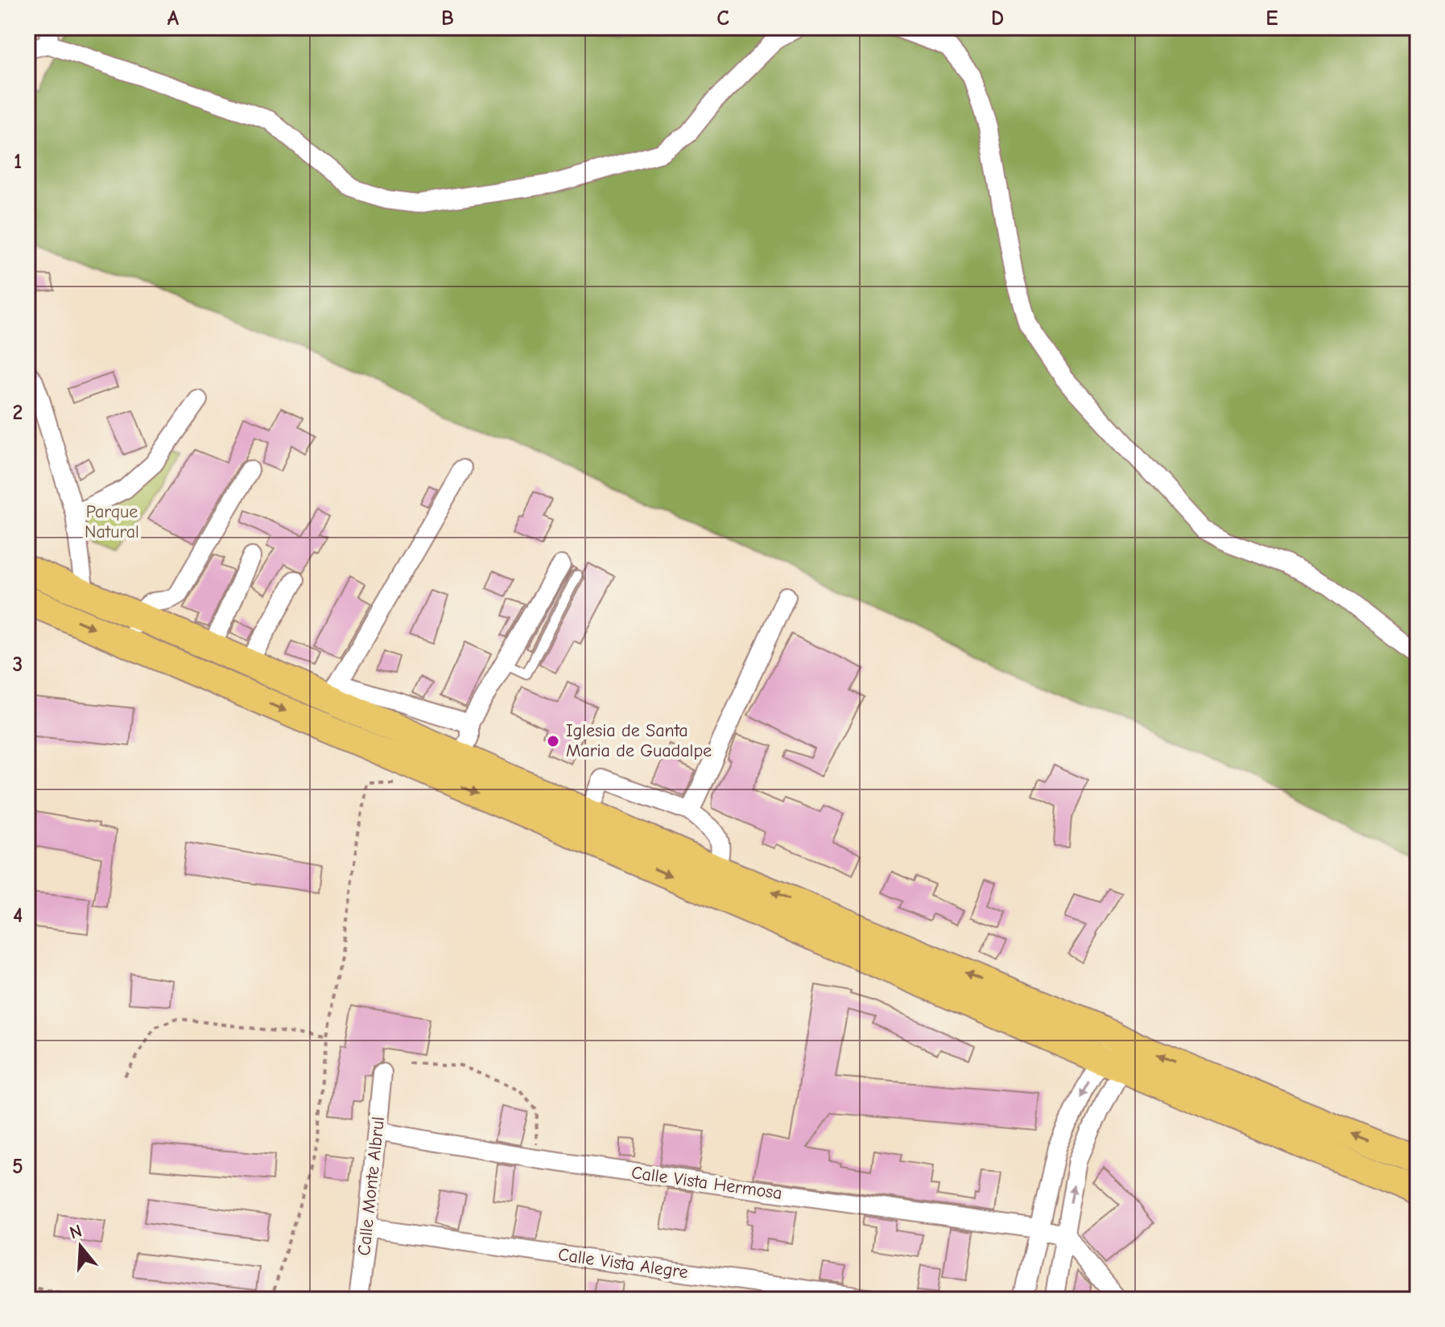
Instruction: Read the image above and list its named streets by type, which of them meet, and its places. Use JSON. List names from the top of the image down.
{
  "streets": {
    "street": ["Calle Vista Hermosa", "Calle Monte Albrul", "Calle Vista Alegre"]
  },
  "crossings": [
    ["Calle Vista Hermosa", "Calle Monte Albrul"],
    ["Calle Monte Albrul", "Calle Vista Alegre"]
  ],
  "parks": ["Parque Natural"],
  "places": ["Iglesia de Santa Maria de Guadalpe"],
  "north": "top",
  "grid": {
    "columns": [
      "A",
      "B",
      "C",
      "D",
      "E"
    ],
    "rows": [
      "1",
      "2",
      "3",
      "4",
      "5"
    ]
  }
}
